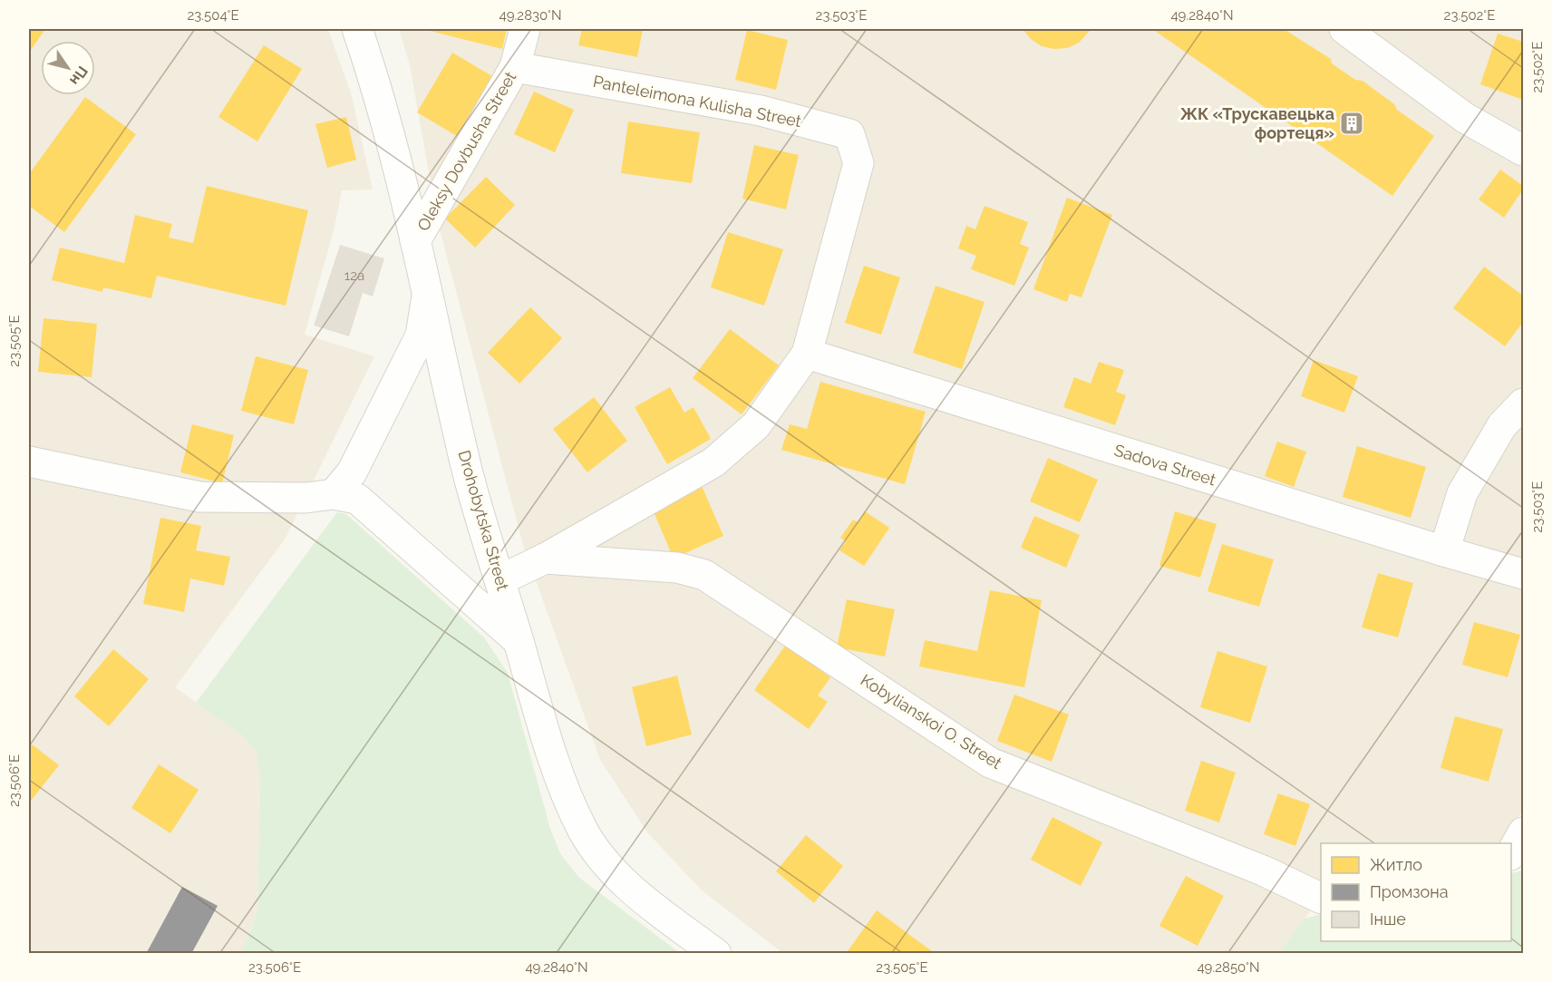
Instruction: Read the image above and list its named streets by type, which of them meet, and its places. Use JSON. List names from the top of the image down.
{
  "streets": {
    "street": [
      "Panteleimona Kulisha Street",
      "Oleksy Dovbusha Street",
      "Sadova Street",
      "Drohobytska Street",
      "Kobylianskoi O. Street"
    ]
  },
  "crossings": [
    ["Panteleimona Kulisha Street", "Oleksy Dovbusha Street"],
    ["Panteleimona Kulisha Street", "Sadova Street"],
    ["Panteleimona Kulisha Street", "Drohobytska Street"],
    ["Panteleimona Kulisha Street", "Kobylianskoi O. Street"],
    ["Oleksy Dovbusha Street", "Drohobytska Street"]
  ],
  "places": {
    "building": ["ЖК «Трускавецька фортеця»"]
  },
  "house_numbers": ["12а"],
  "legend": ["Житло", "Промзона", "Інше"],
  "north": "bottom right",
  "coordinates": [
    "23.504°E",
    "49.2830°N",
    "23.503°E",
    "49.2840°N",
    "23.502°E",
    "23.505°E",
    "23.506°E",
    "49.2850°N"
  ]
}
